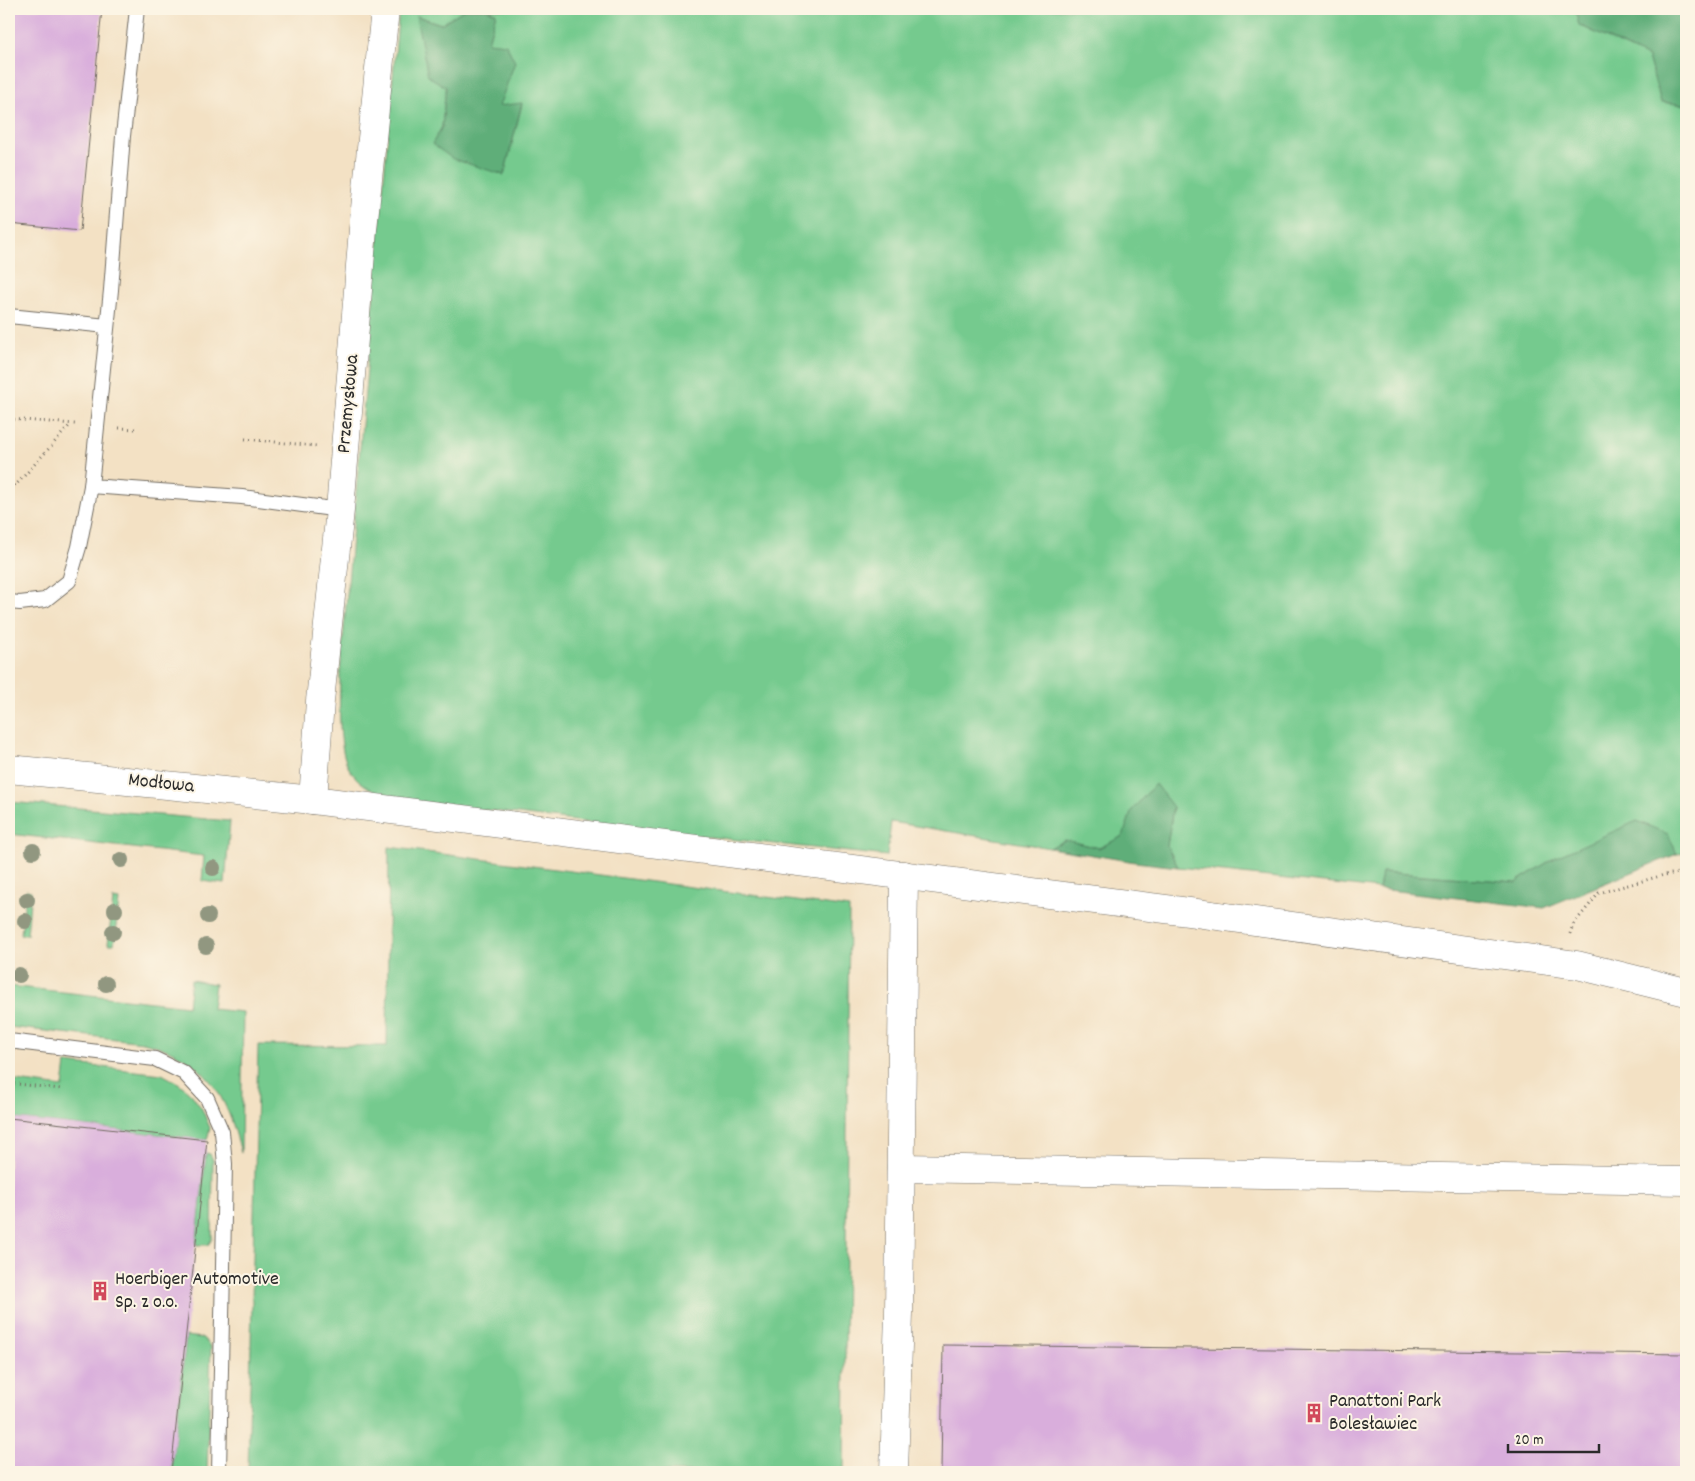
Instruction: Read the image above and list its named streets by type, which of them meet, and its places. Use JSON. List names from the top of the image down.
{
  "streets": {
    "street": ["Przemysłowa", "Modłowa"]
  },
  "crossings": [
    ["Przemysłowa", "Modłowa"]
  ],
  "places": {
    "building": ["Hoerbiger Automotive Sp. z o.o.", "Panattoni Park Bolesławiec"]
  },
  "scale_bar": "20 m"
}
